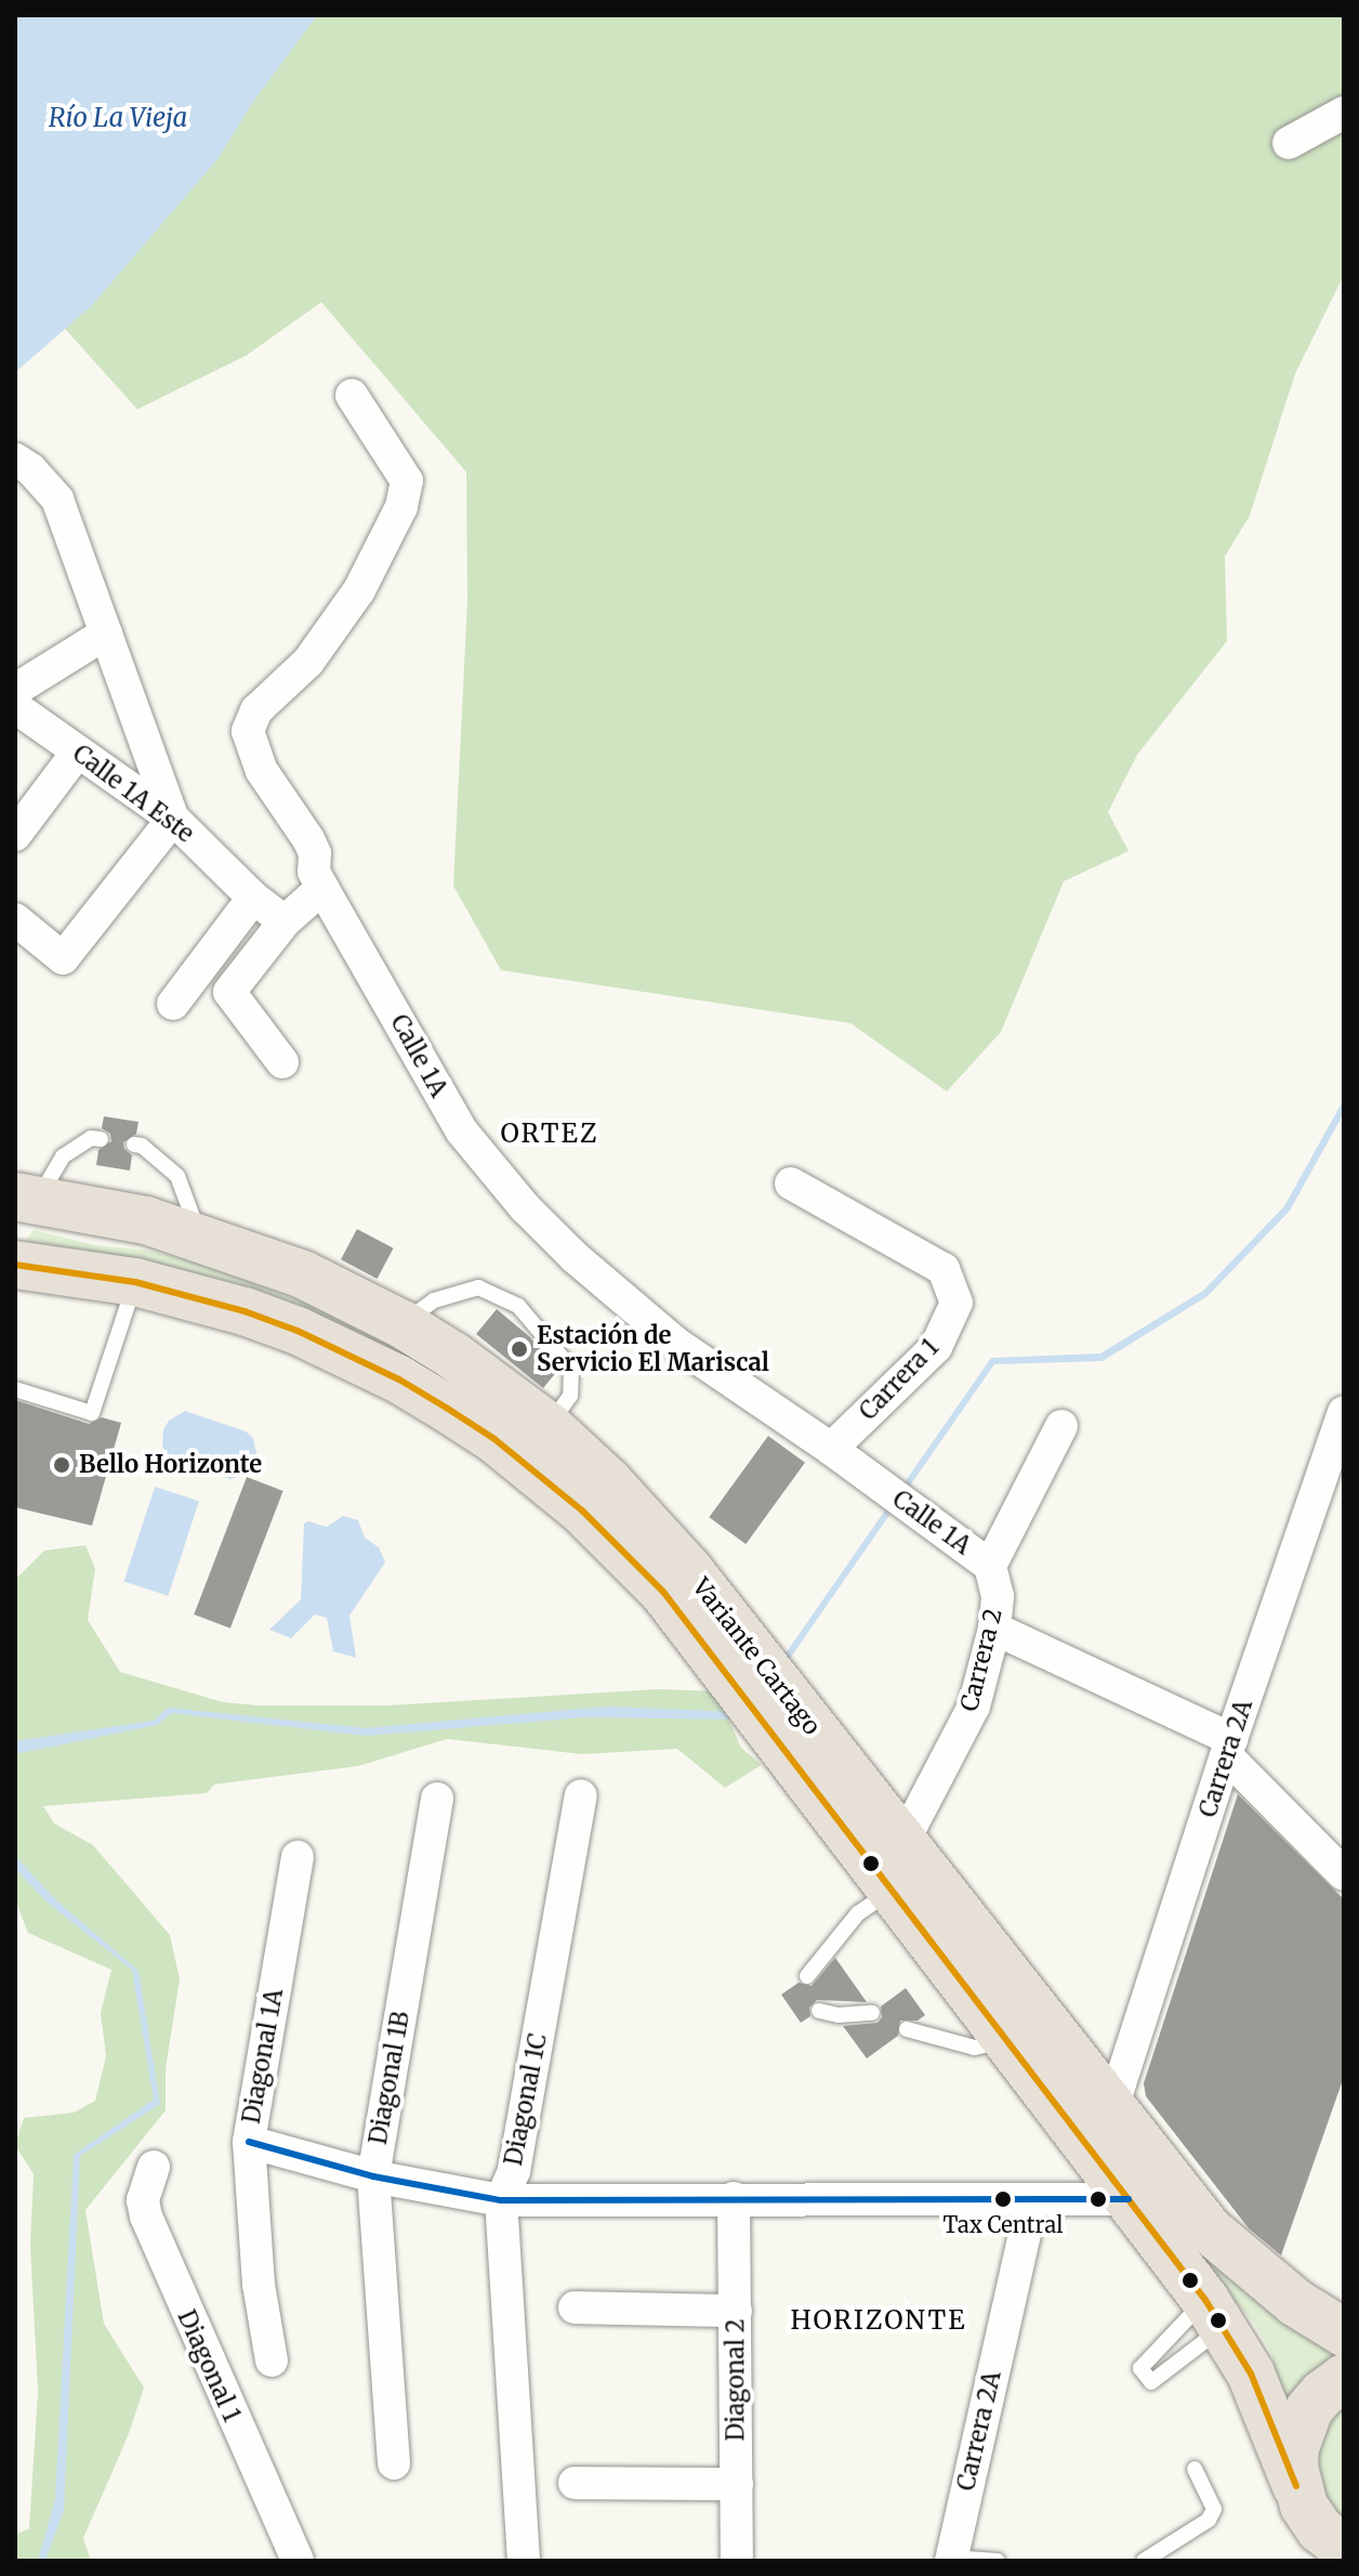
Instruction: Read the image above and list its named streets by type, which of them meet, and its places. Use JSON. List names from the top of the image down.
{
  "streets": {
    "highway": ["Variante Cartago"],
    "street": [
      "Calle 1A Este",
      "Calle 1A",
      "Carrera 1",
      "Carrera 2",
      "Carrera 2A",
      "Diagonal 1A",
      "Diagonal 1B",
      "Diagonal 1C",
      "Diagonal 1",
      "Diagonal 2"
    ]
  },
  "crossings": [
    ["Calle 1A", "Carrera 1"],
    ["Calle 1A", "Carrera 2"],
    ["Variante Cartago", "Carrera 2"],
    ["Variante Cartago", "Carrera 2A"]
  ],
  "districts": ["ORTEZ", "HORIZONTE"],
  "water": ["Río La Vieja"],
  "places": ["Estación de Servicio El Mariscal", "Bello Horizonte", "Tax Central"]
}
